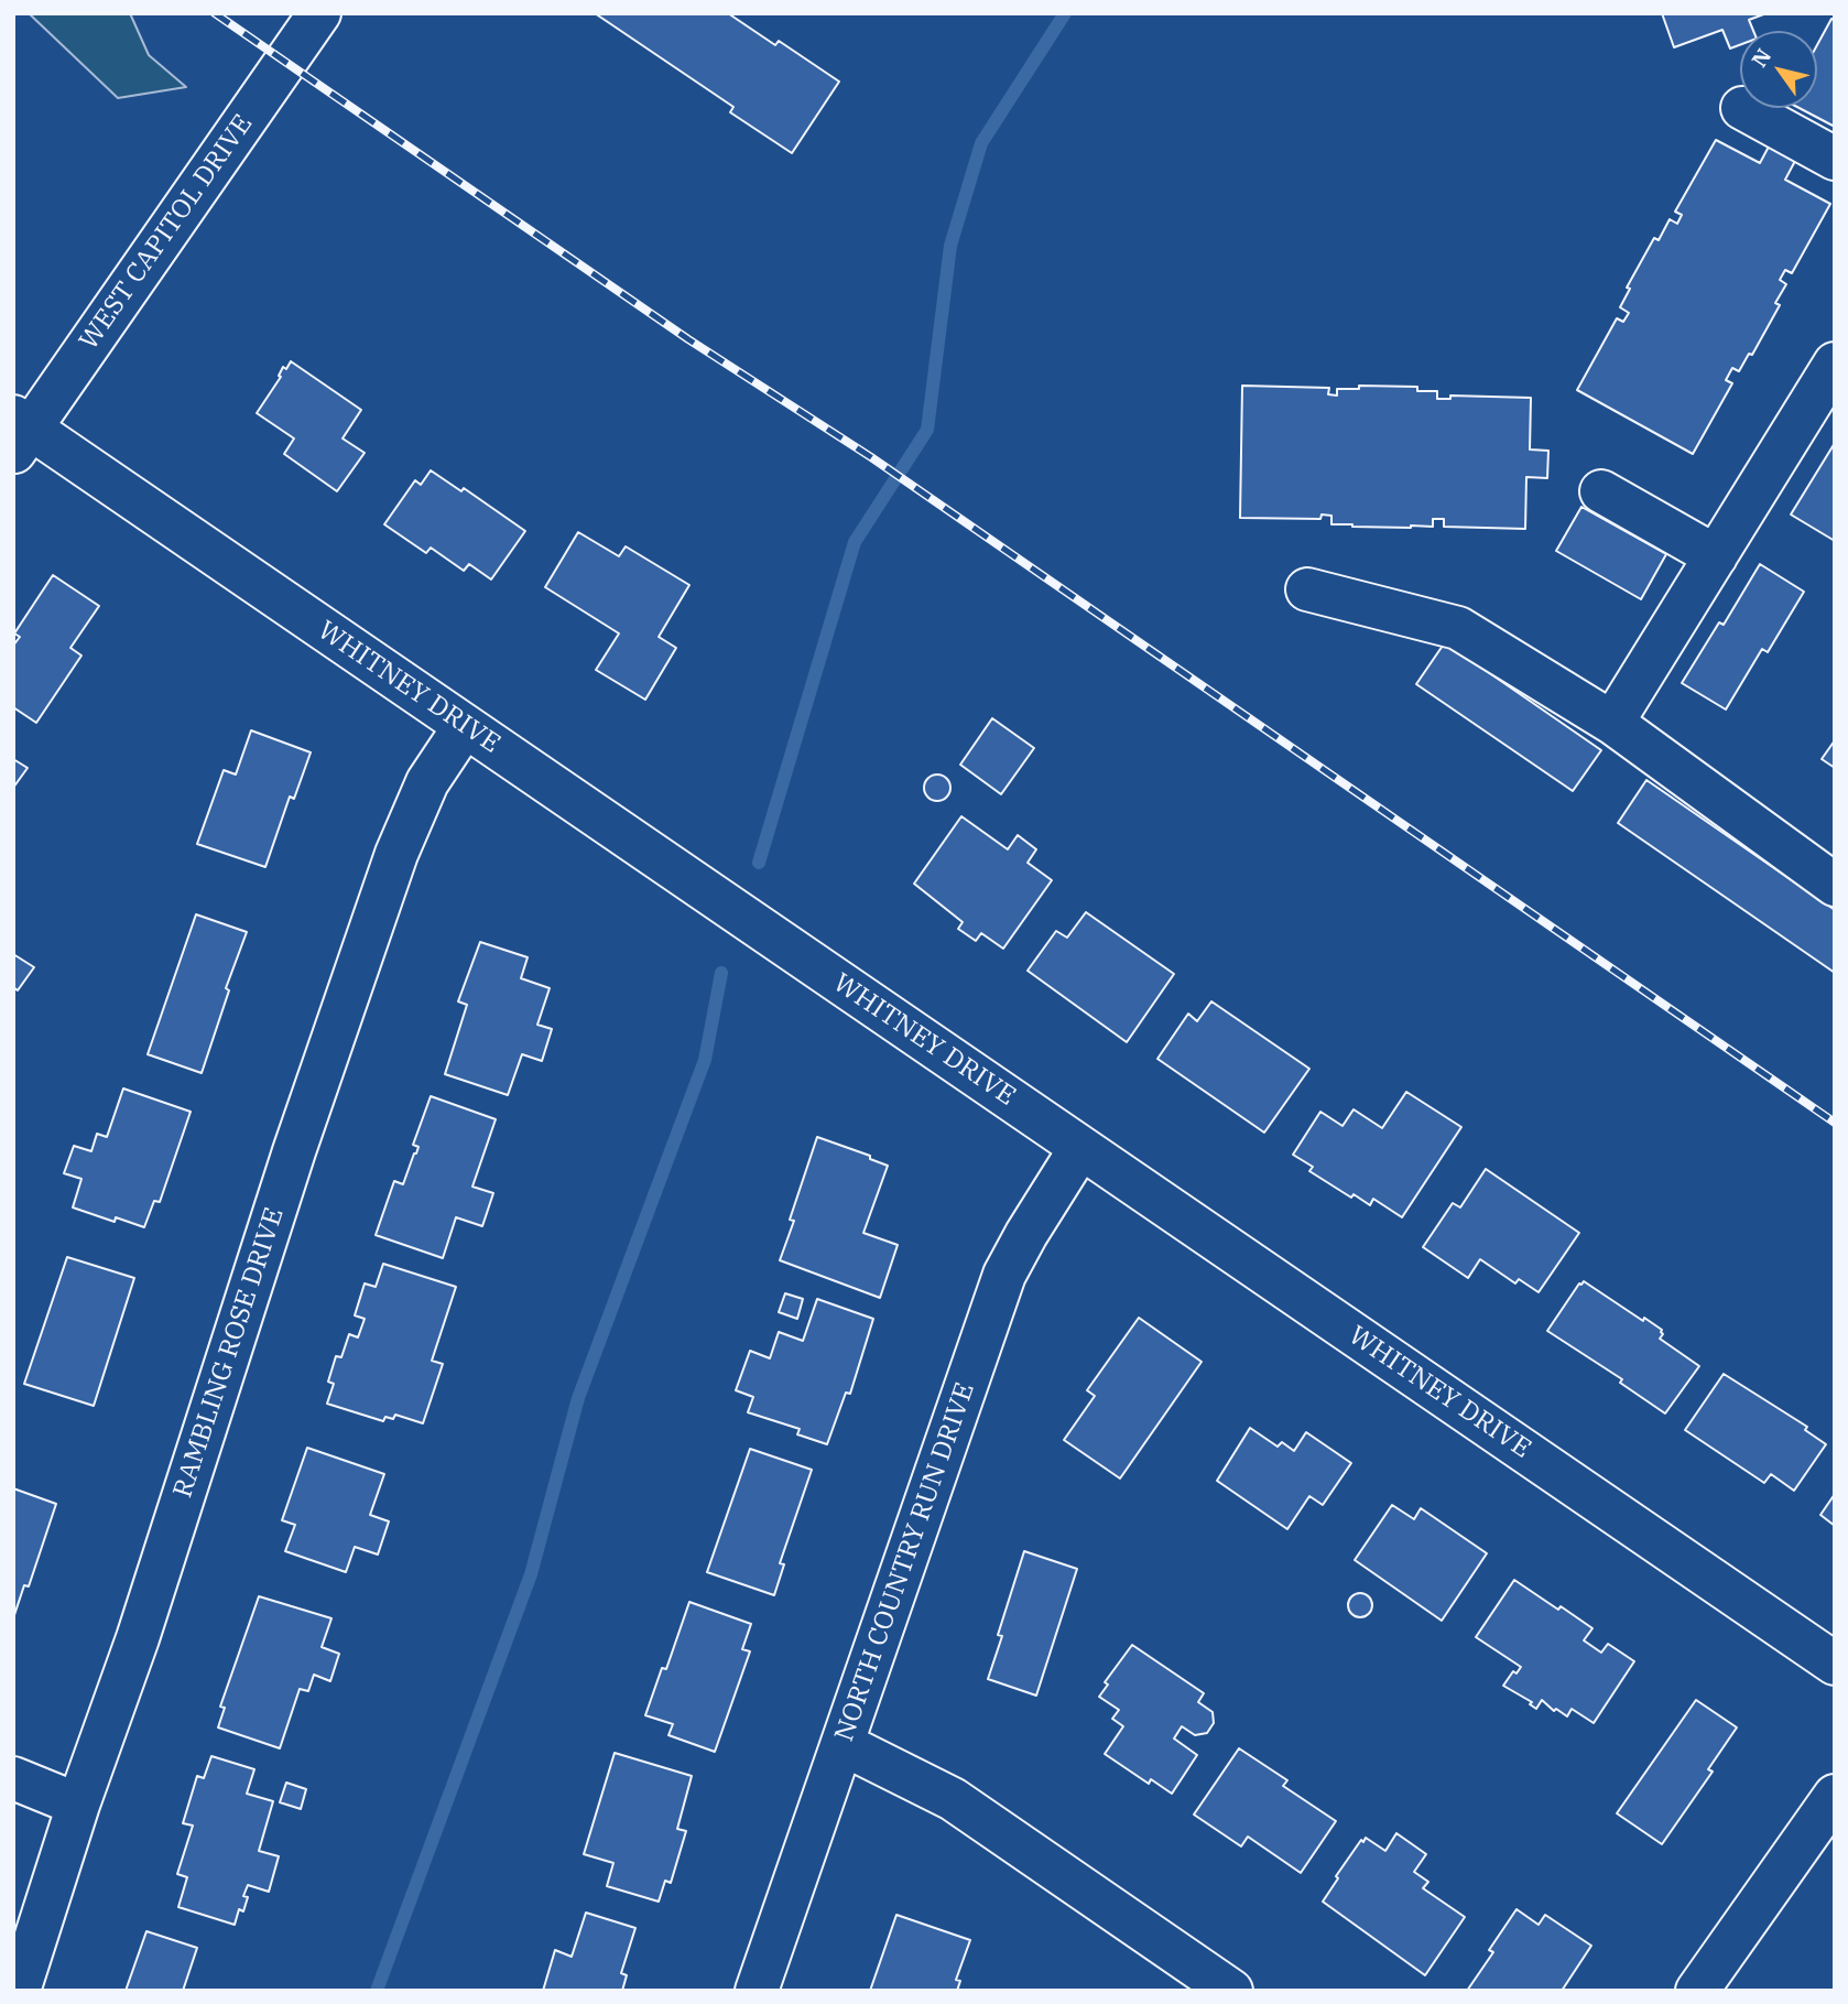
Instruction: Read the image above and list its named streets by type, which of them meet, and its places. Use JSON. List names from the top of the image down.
{
  "streets": {
    "street": [
      "WEST CAPITOL DRIVE",
      "WHITNEY DRIVE",
      "RAMBLING ROSE DRIVE",
      "NORTH COUNTRY RUN DRIVE"
    ]
  },
  "crossings": [
    ["WEST CAPITOL DRIVE", "WHITNEY DRIVE"],
    ["WHITNEY DRIVE", "RAMBLING ROSE DRIVE"],
    ["WHITNEY DRIVE", "NORTH COUNTRY RUN DRIVE"]
  ],
  "north": "top left"
}
